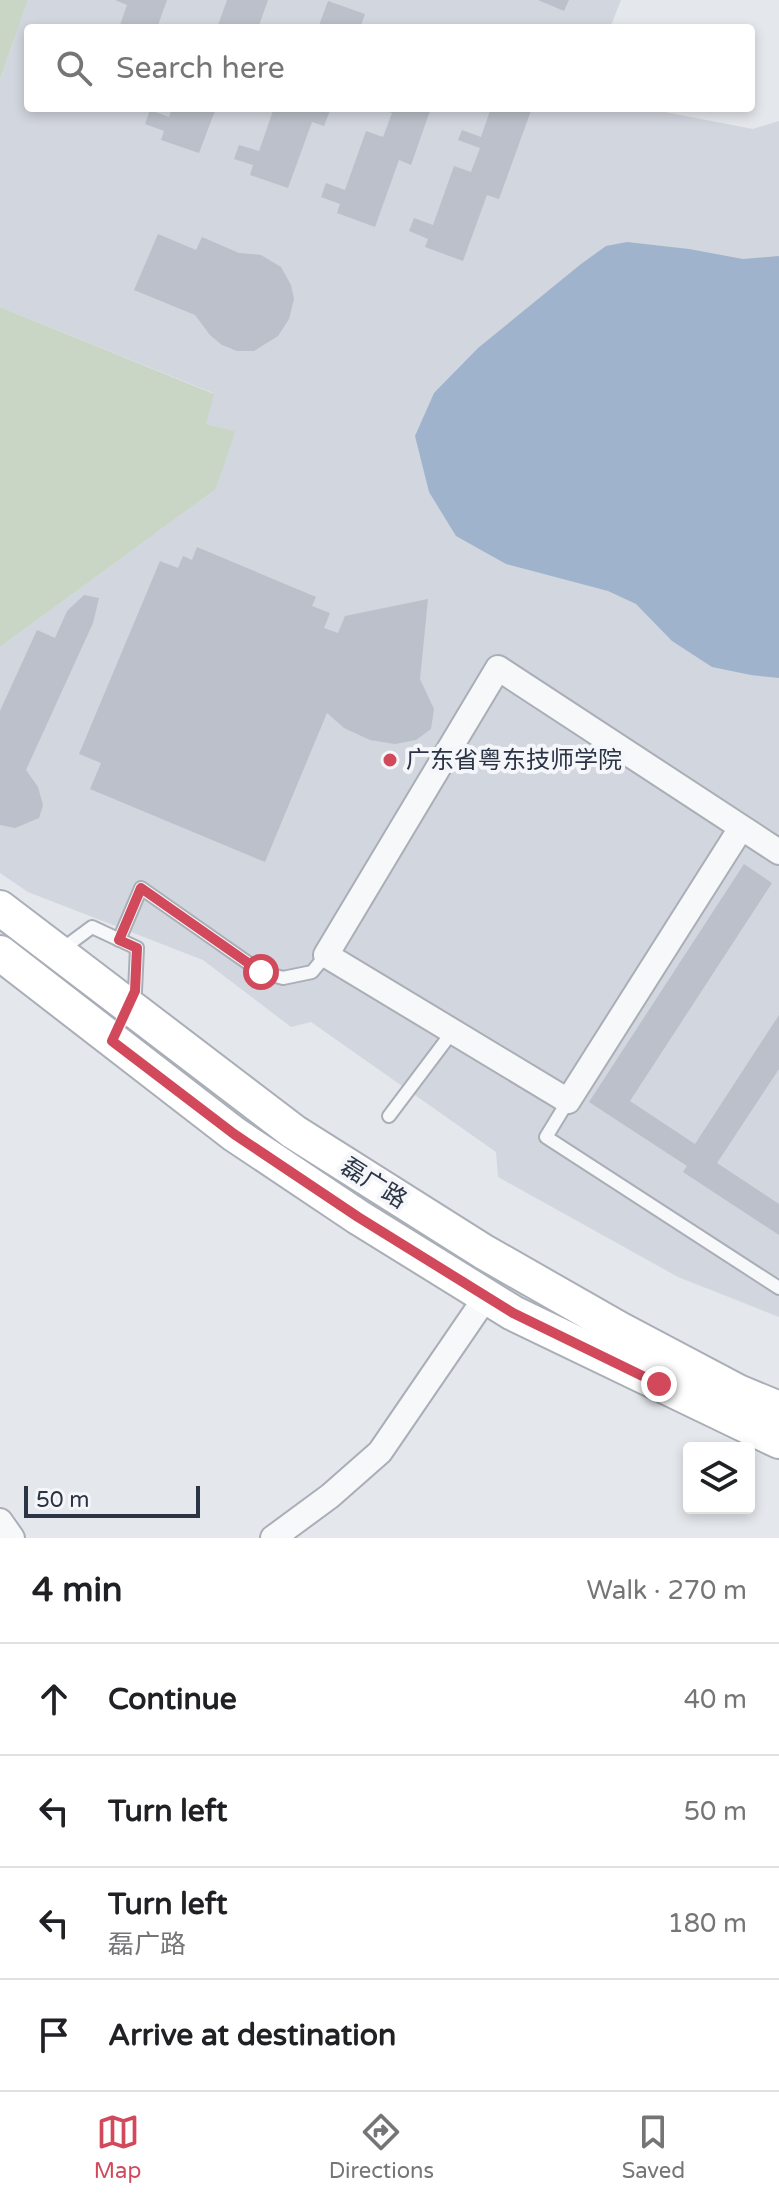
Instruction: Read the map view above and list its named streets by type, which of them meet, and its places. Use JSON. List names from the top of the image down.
{
  "streets": {
    "street": ["磊广路"]
  },
  "places": ["广东省粤东技师学院"],
  "scale_bar": "50 m",
  "page": {
    "search": "Search here",
    "scale": "50 m",
    "heading": ["4 min", "Walk · 270 m"],
    "list": [
      ["Continue", "40 m"],
      ["Turn left", "50 m"],
      ["Turn left", "磊广路", "180 m"],
      "Arrive at destination"
    ],
    "nav": ["Map", "Directions", "Saved"]
  }
}
